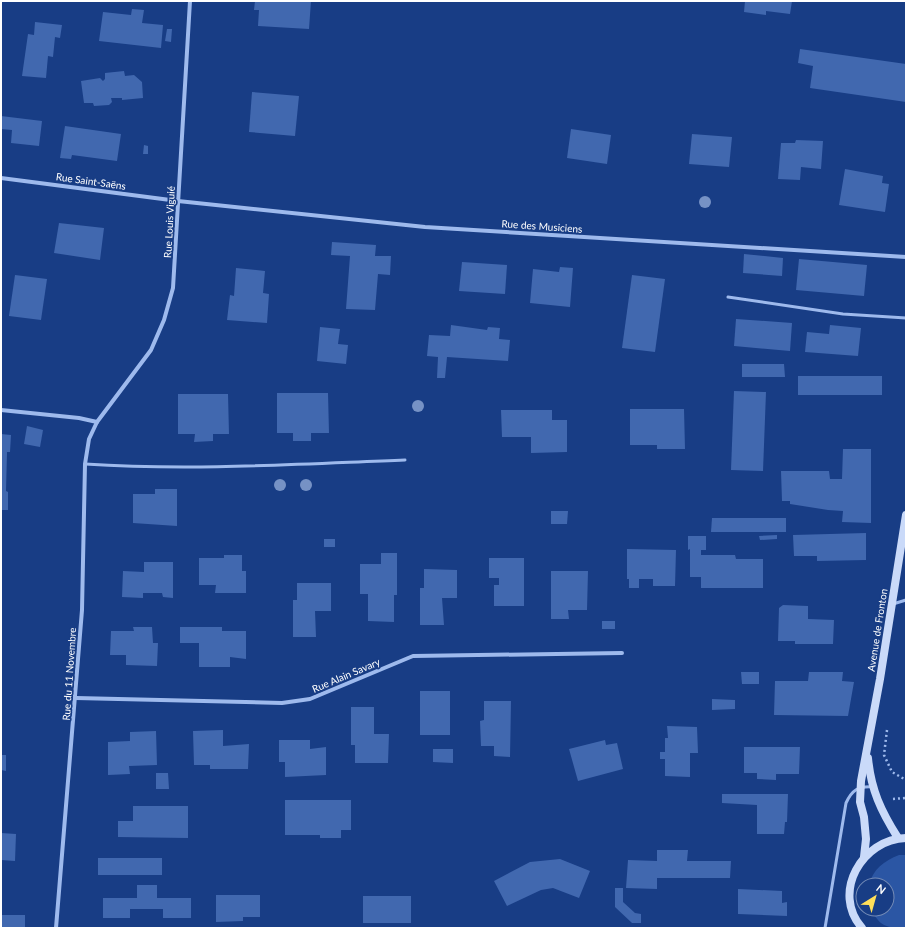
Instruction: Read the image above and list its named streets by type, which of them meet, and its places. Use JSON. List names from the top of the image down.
{
  "streets": {
    "main road": ["Avenue de Fronton"],
    "street": [
      "Rue Saint-Saëns",
      "Rue Louis Viguié",
      "Rue des Musiciens",
      "Rue du 11 Novembre",
      "Rue Alain Savary"
    ]
  },
  "crossings": [
    ["Rue Saint-Saëns", "Rue Louis Viguié"],
    ["Rue Saint-Saëns", "Rue des Musiciens"],
    ["Rue Louis Viguié", "Rue des Musiciens"],
    ["Rue Louis Viguié", "Rue du 11 Novembre"],
    ["Rue du 11 Novembre", "Rue Alain Savary"]
  ],
  "north": "top right"
}
